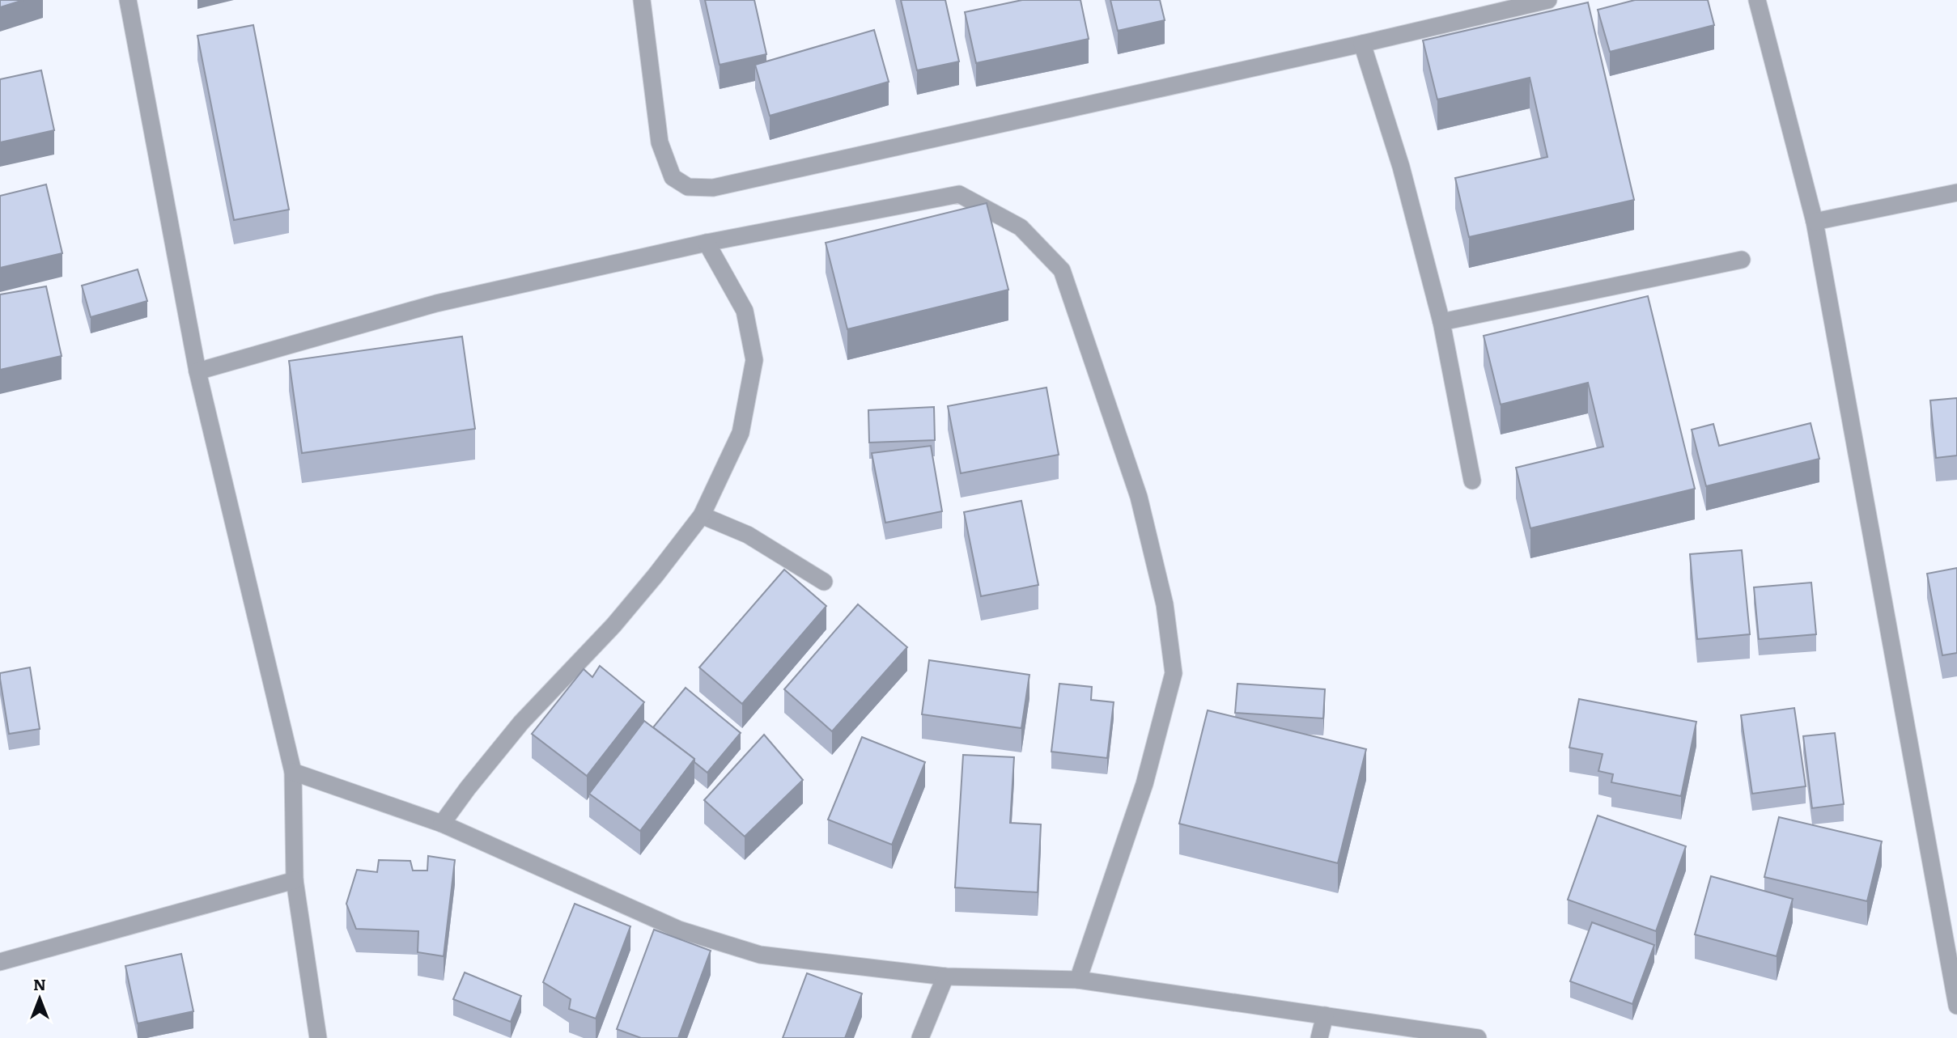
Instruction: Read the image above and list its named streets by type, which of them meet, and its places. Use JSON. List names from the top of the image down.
{
  "north": "top"
}
